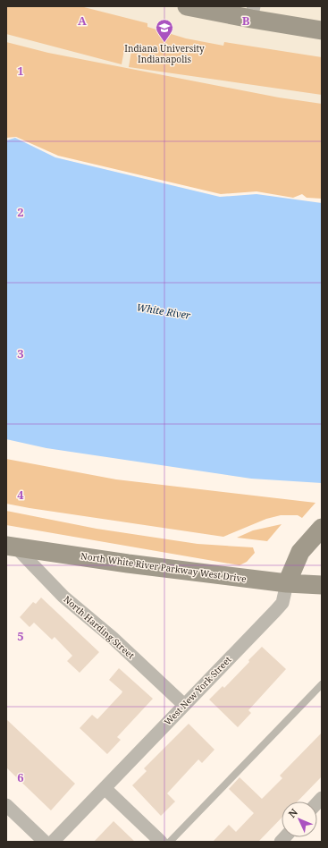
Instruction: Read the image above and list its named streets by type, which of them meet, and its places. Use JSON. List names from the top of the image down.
{
  "streets": {
    "main road": ["North White River Parkway West Drive", "West New York Street"],
    "street": ["North Harding Street"]
  },
  "crossings": [
    ["North White River Parkway West Drive", "North Harding Street"],
    ["North White River Parkway West Drive", "West New York Street"],
    ["North Harding Street", "West New York Street"]
  ],
  "water": ["White River"],
  "places": {
    "school or university": ["Indiana University Indianapolis"]
  },
  "north": "top left",
  "grid": {
    "columns": ["A", "B"],
    "rows": [
      "1",
      "2",
      "3",
      "4",
      "5",
      "6"
    ]
  }
}
